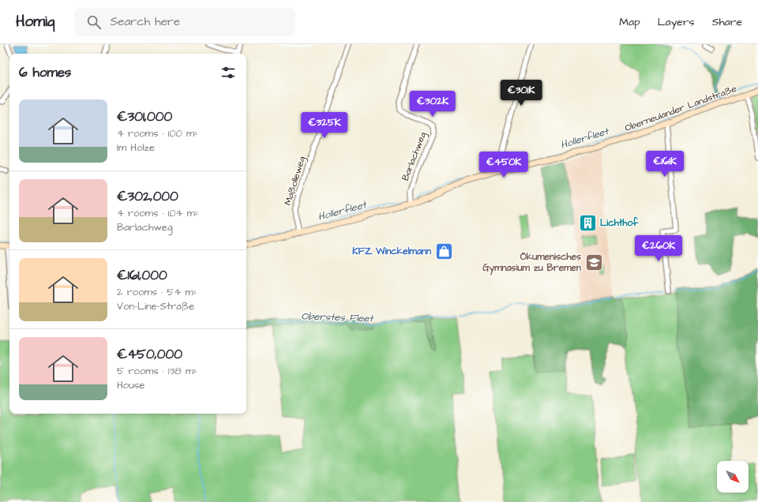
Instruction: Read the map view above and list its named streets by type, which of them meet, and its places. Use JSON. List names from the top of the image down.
{
  "streets": {
    "street": ["Oberneulander Landstraße", "Barlachweg", "Maßolleweg"]
  },
  "crossings": [
    ["Oberneulander Landstraße", "Barlachweg"],
    ["Oberneulander Landstraße", "Maßolleweg"]
  ],
  "water": ["Hollerfleet", "Oberstes Fleet"],
  "places": {
    "building": ["Lichthof"],
    "shop": ["KFZ Winckelmann"],
    "school or university": ["Ökumenisches Gymnasium zu Bremen"]
  },
  "north": "bottom right",
  "page": {
    "header": "Homiq",
    "search": "Search here",
    "nav": ["Map", "Layers", "Share"],
    "heading": "6 homes",
    "price": [
      "€301K",
      "€302K",
      "€325K",
      "€161K",
      "€450K",
      "€260K"
    ],
    "list": [
      {
        "name": "€301,000",
        "note": "4 rooms · 100 m² · Im Holze"
      },
      {
        "name": "€302,000",
        "note": "4 rooms · 104 m² · Barlachweg"
      },
      {
        "name": "€161,000",
        "note": "2 rooms · 54 m² · Von-Line-Straße"
      },
      {
        "name": "€450,000",
        "note": "5 rooms · 138 m² · House"
      }
    ]
  }
}
